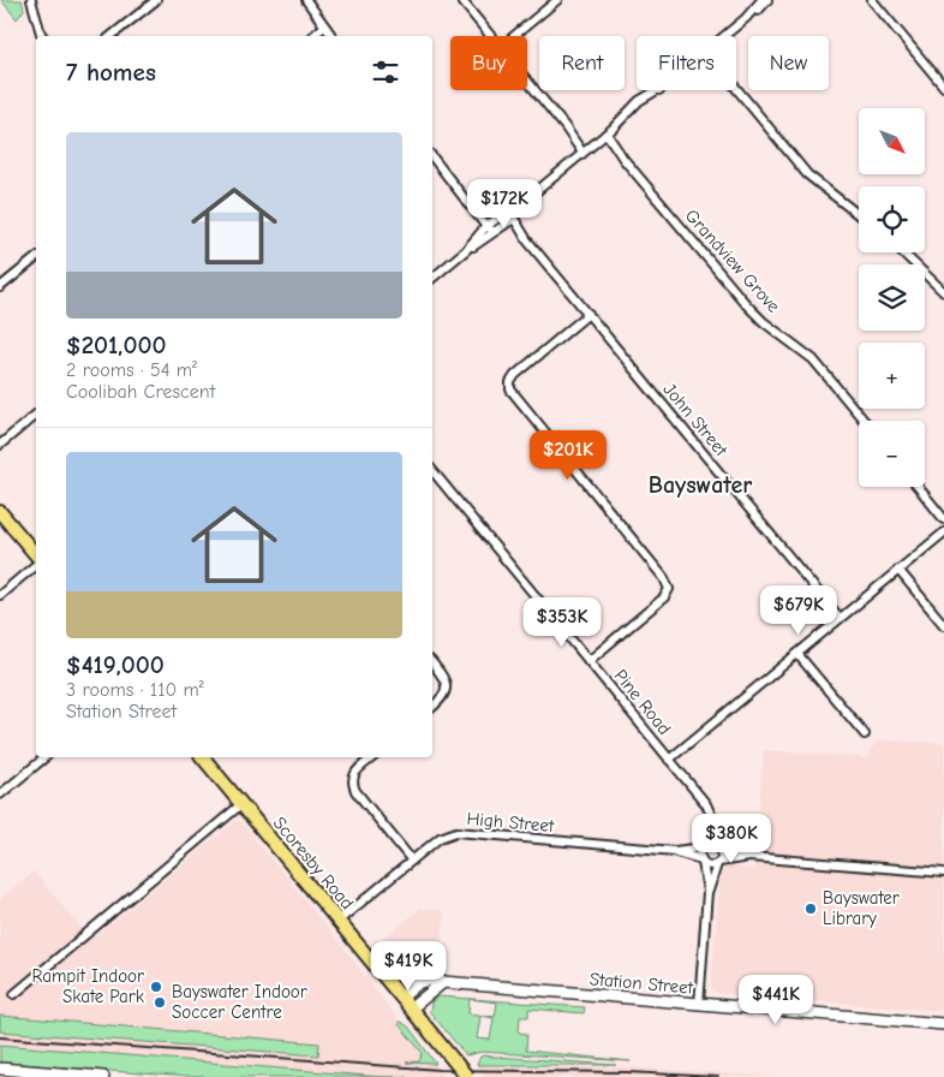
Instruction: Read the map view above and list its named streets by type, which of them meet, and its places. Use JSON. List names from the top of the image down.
{
  "streets": {
    "main road": ["Scoresby Road", "Station Street"],
    "street": [
      "Grandview Grove",
      "John Street",
      "Pine Road",
      "High Street"
    ]
  },
  "crossings": [
    ["Pine Road", "High Street"],
    ["High Street", "Scoresby Road"],
    ["Scoresby Road", "Station Street"]
  ],
  "districts": ["Bayswater"],
  "places": ["Bayswater Library", "Rampit Indoor Skate Park", "Bayswater Indoor Soccer Centre"],
  "north": "bottom right",
  "page": {
    "chip": [
      "Buy",
      "Rent",
      "Filters",
      "New"
    ],
    "heading": "7 homes",
    "map_buttons": ["+", "−"],
    "list": [
      {
        "name": "$201,000",
        "note": "2 rooms · 54 m² · Coolibah Crescent"
      },
      {
        "name": "$419,000",
        "note": "3 rooms · 110 m² · Station Street"
      }
    ],
    "price": [
      "$172K",
      "$201K",
      "$679K",
      "$353K",
      "$380K",
      "$419K",
      "$441K"
    ]
  }
}
